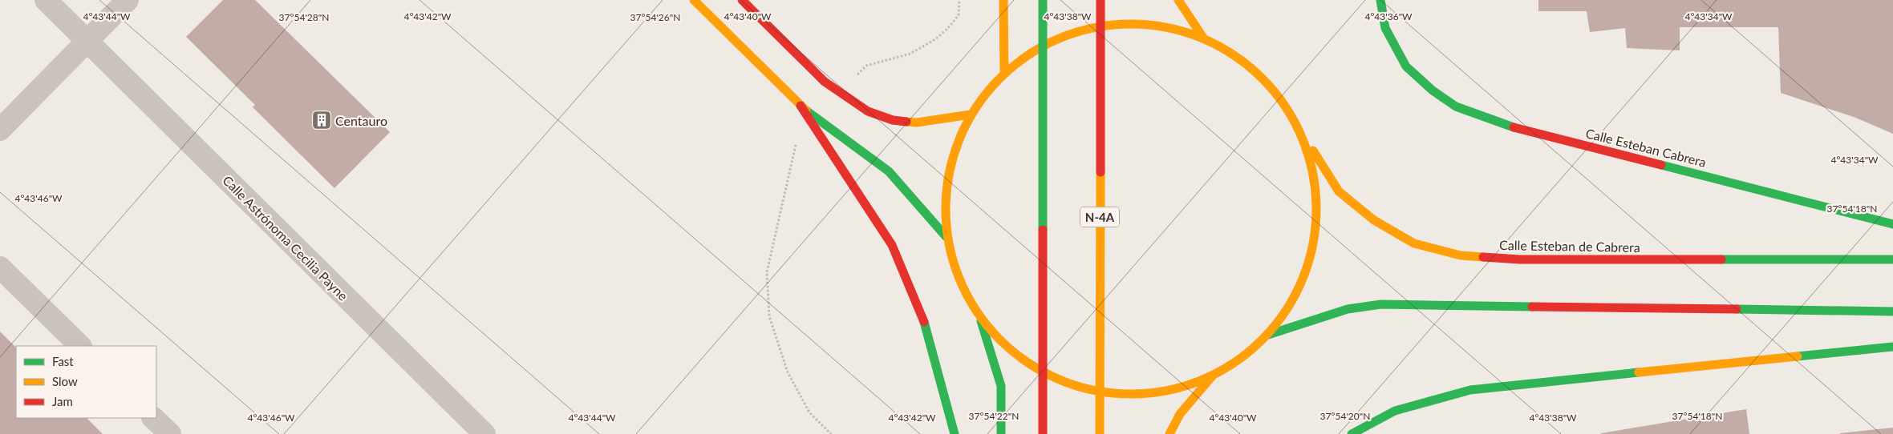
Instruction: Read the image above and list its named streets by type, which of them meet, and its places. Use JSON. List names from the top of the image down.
{
  "streets": {
    "street": [
      "Calle Esteban Cabrera",
      "N-4A",
      "Calle Astrónoma Cecilia Payne",
      "Calle Esteban de Cabrera"
    ]
  },
  "places": {
    "building": ["Centauro"]
  },
  "legend": ["Fast", "Slow", "Jam"],
  "coordinates": [
    "4°43'44\"W",
    "4°43'42\"W",
    "4°43'40\"W",
    "4°43'34\"W",
    "4°43'38\"W",
    "4°43'36\"W",
    "37°54'28\"N",
    "37°54'26\"N",
    "4°43'46\"W",
    "37°54'18\"N",
    "37°54'22\"N",
    "37°54'20\"N"
  ]
}
